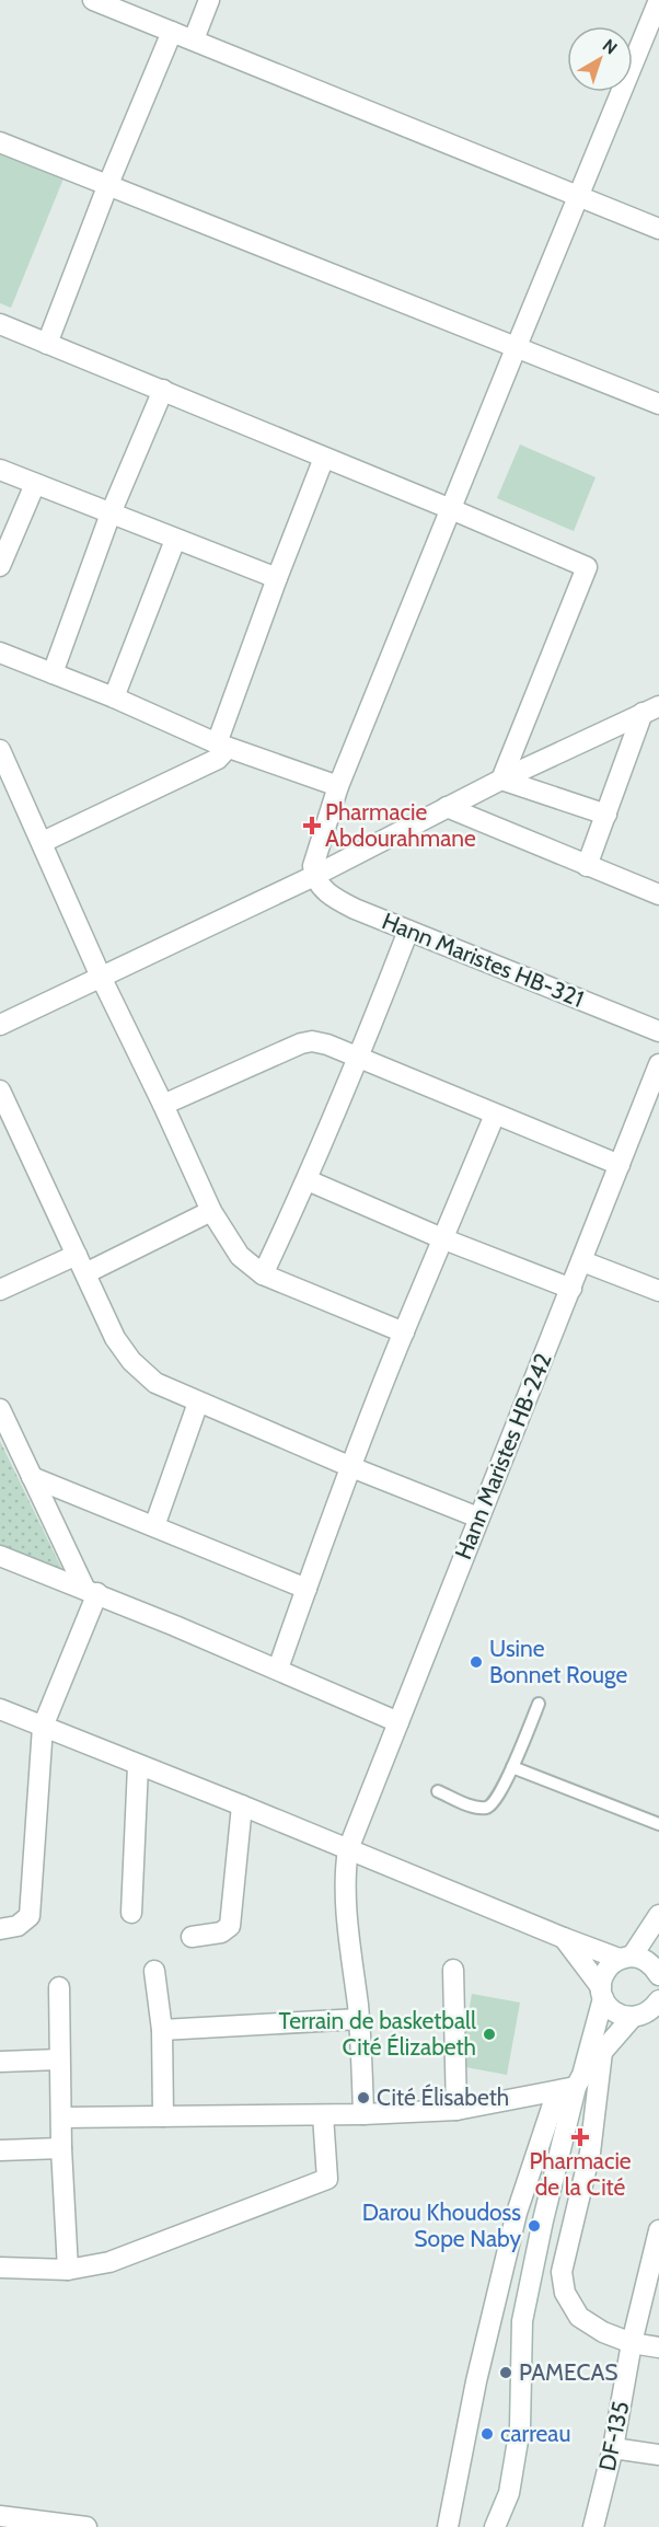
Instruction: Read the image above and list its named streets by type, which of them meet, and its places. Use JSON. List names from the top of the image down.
{
  "streets": {
    "street": ["Hann Maristes HB-321", "Hann Maristes HB-242", "DF-135"]
  },
  "places": {
    "health": ["Pharmacie Abdourahmane", "Pharmacie de la Cité"],
    "other": [
      "Usine Bonnet Rouge",
      "Terrain de basketball Cité Élizabeth",
      "Cité Élisabeth",
      "Darou Khoudoss Sope Naby",
      "PAMECAS",
      "carreau"
    ]
  },
  "north": "top right"
}
